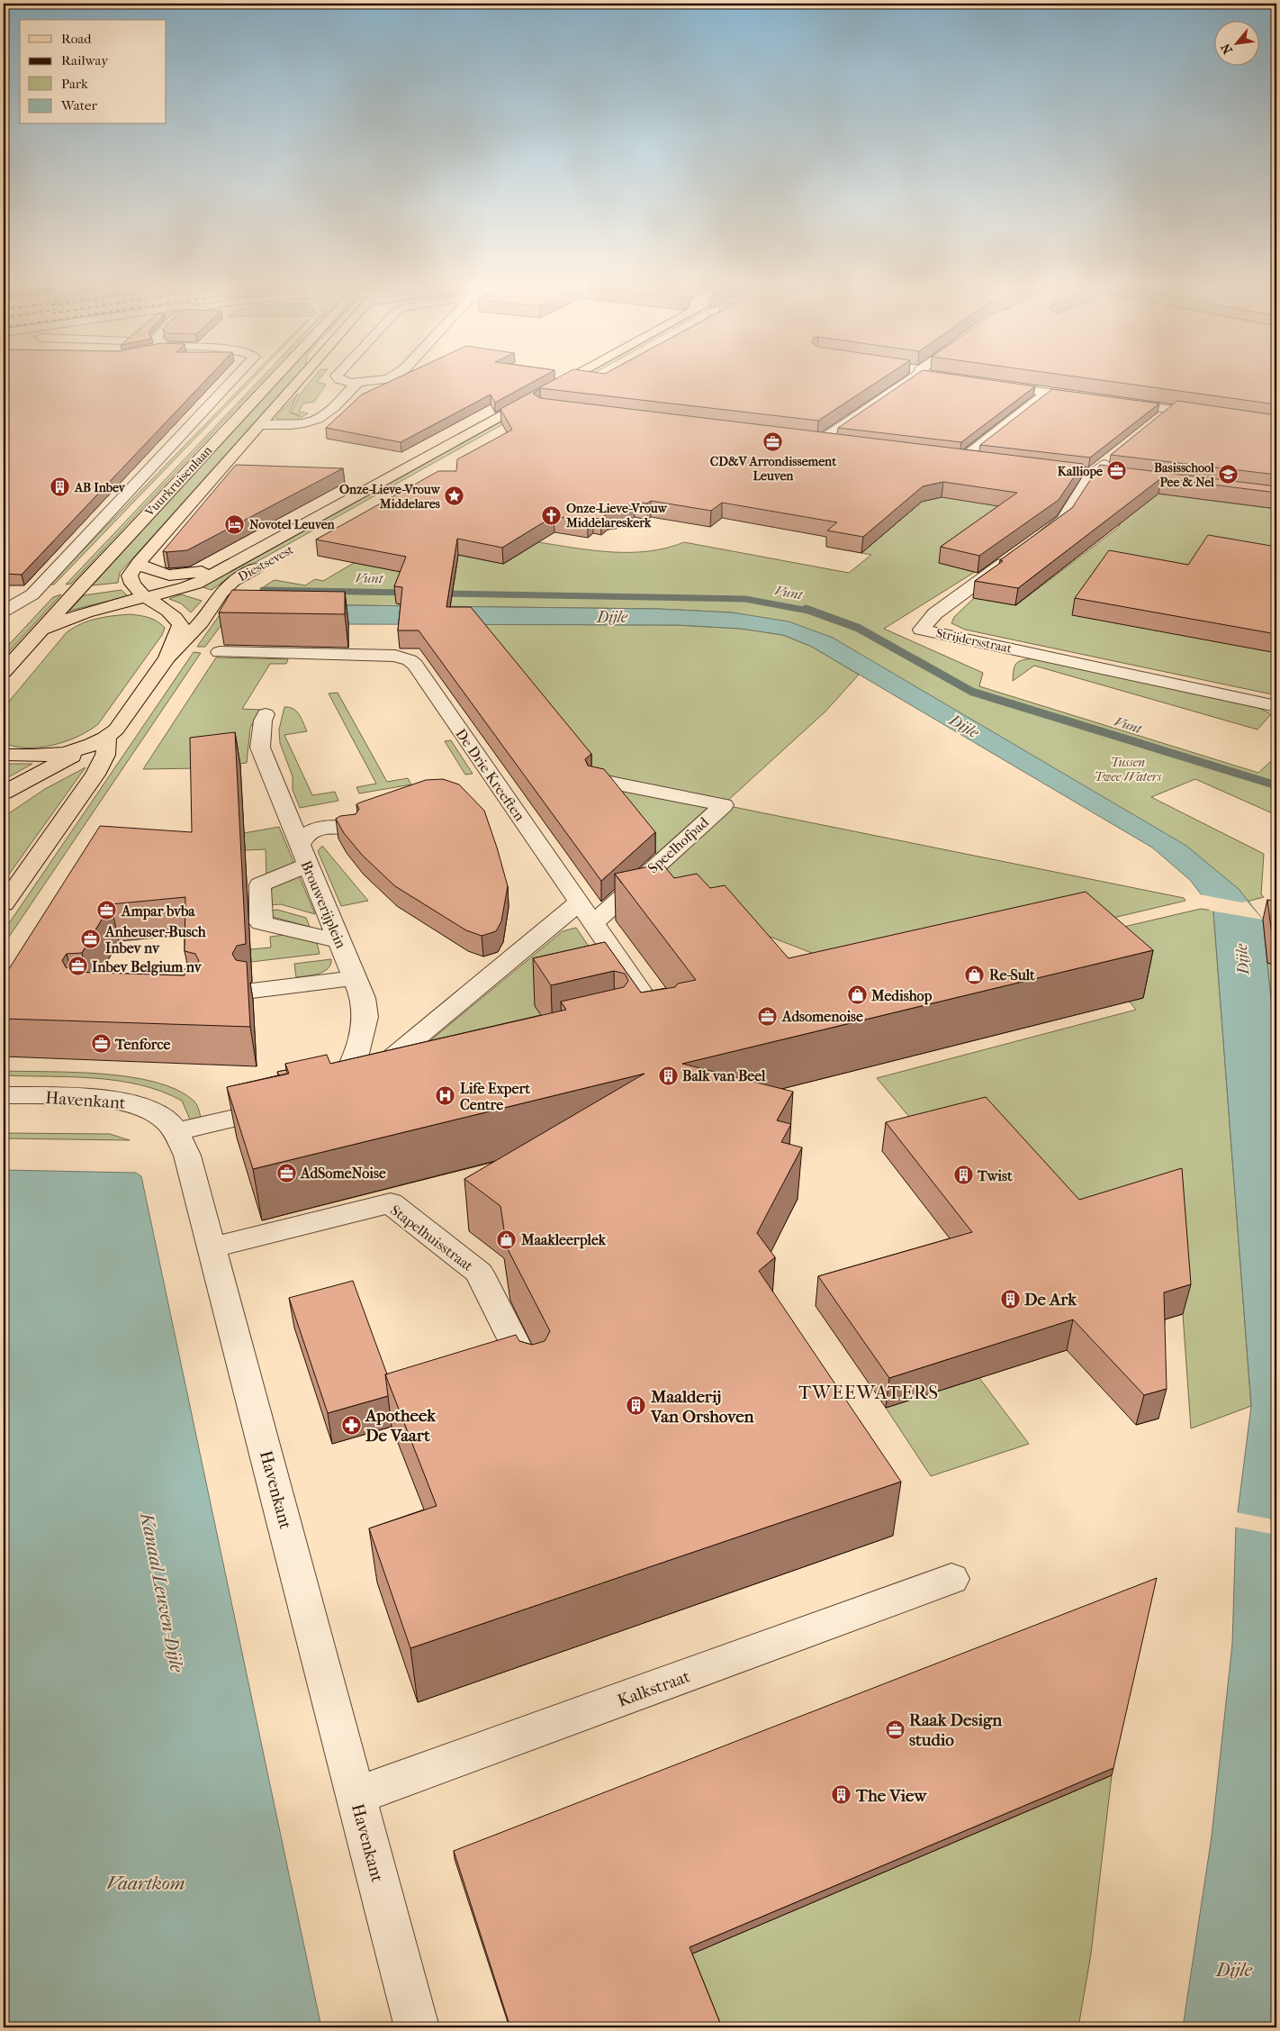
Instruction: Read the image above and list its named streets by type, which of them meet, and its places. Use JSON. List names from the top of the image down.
{
  "streets": {
    "main road": ["Vuurkruisenlaan", "Diestsevest"],
    "street": [
      "Strijdersstraat",
      "De Drie Kreeften",
      "Speelhofpad",
      "Brouwerijplein",
      "Havenkant",
      "Stapelhuisstraat",
      "Kalkstraat"
    ]
  },
  "crossings": [
    ["Vuurkruisenlaan", "Diestsevest"],
    ["De Drie Kreeften", "Speelhofpad"],
    ["Havenkant", "Stapelhuisstraat"],
    ["Havenkant", "Kalkstraat"]
  ],
  "districts": ["TWEEWATERS"],
  "water": [
    "Vunt",
    "Dijle",
    "Kanaal Leuven-Dijle",
    "Vaartkom"
  ],
  "parks": ["Tussen Twee Waters"],
  "places": {
    "office": [
      "CD&V Arrondissement Leuven",
      "Kalliope",
      "Ampar bvba",
      "Anheuser-Busch Inbev nv",
      "Inbev Belgium nv",
      "Adsomenoise",
      "Tenforce",
      "AdSomeNoise",
      "Raak Design studio"
    ],
    "school or university": ["Basisschool Pee & Nel"],
    "building": [
      "AB Inbev",
      "Balk van Beel",
      "Twist",
      "De Ark",
      "Maalderij Van Orshoven",
      "The View"
    ],
    "place": ["Onze-Lieve-Vrouw Middelares"],
    "church": ["Onze-Lieve-Vrouw Middelareskerk"],
    "hotel": ["Novotel Leuven"],
    "shop": ["Re-Sult", "Medishop", "Maakleerplek"],
    "hospital": ["Life Expert Centre"],
    "pharmacy": ["Apotheek De Vaart"]
  },
  "legend": [
    "Road",
    "Railway",
    "Park",
    "Water"
  ],
  "north": "bottom left"
}
